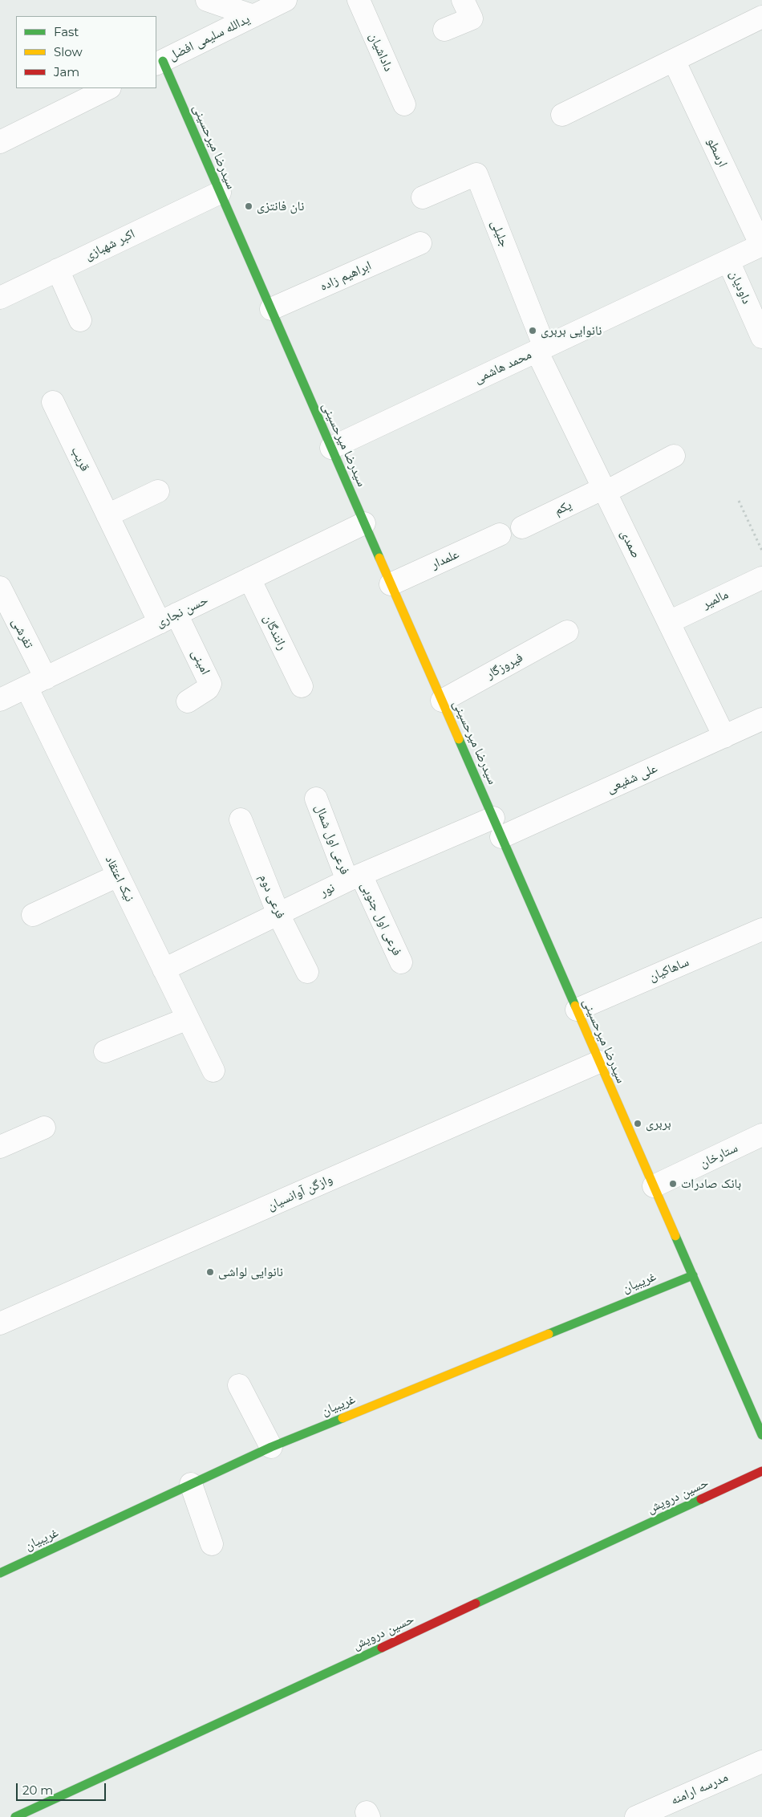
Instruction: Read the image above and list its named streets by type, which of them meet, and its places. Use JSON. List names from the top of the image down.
{
  "streets": {
    "street": [
      "یدالله سلیمی افضل",
      "داداشیان",
      "سیدرضا میرحسینی",
      "ارسطو",
      "جلیلی",
      "اکبر شهبازی",
      "ابراهیم زاده",
      "داودیان",
      "محمد هاشمی",
      "قریب",
      "یکم",
      "صمدی",
      "علمدار",
      "مالمیر",
      "حسن نجاری",
      "رانندگان",
      "تفرشی",
      "امینی",
      "فیروزگار",
      "علی شفیعی",
      "فرعی اول شمال",
      "نیک اعتقاد",
      "نور",
      "فرعی دوم",
      "فرعی اول جنوبی",
      "ساهاکیان",
      "ستارخان",
      "وازگن آوانسیان",
      "غریبیان",
      "حسین درویش",
      "مدرسه ارامنه"
    ]
  },
  "crossings": [
    ["یدالله سلیمی افضل", "سیدرضا میرحسینی"],
    ["سیدرضا میرحسینی", "اکبر شهبازی"],
    ["سیدرضا میرحسینی", "ابراهیم زاده"],
    ["سیدرضا میرحسینی", "محمد هاشمی"],
    ["سیدرضا میرحسینی", "علمدار"],
    ["سیدرضا میرحسینی", "حسن نجاری"],
    ["سیدرضا میرحسینی", "فیروزگار"],
    ["سیدرضا میرحسینی", "علی شفیعی"],
    ["سیدرضا میرحسینی", "نور"],
    ["سیدرضا میرحسینی", "ساهاکیان"],
    ["سیدرضا میرحسینی", "ستارخان"],
    ["سیدرضا میرحسینی", "وازگن آوانسیان"],
    ["سیدرضا میرحسینی", "غریبیان"],
    ["ارسطو", "محمد هاشمی"],
    ["جلیلی", "محمد هاشمی"],
    ["جلیلی", "صمدی"],
    ["داودیان", "محمد هاشمی"],
    ["محمد هاشمی", "صمدی"],
    ["قریب", "حسن نجاری"],
    ["قریب", "امینی"],
    ["یکم", "صمدی"],
    ["صمدی", "مالمیر"],
    ["صمدی", "علی شفیعی"],
    ["حسن نجاری", "رانندگان"],
    ["حسن نجاری", "تفرشی"],
    ["حسن نجاری", "امینی"],
    ["حسن نجاری", "نیک اعتقاد"],
    ["تفرشی", "نیک اعتقاد"],
    ["علی شفیعی", "نور"],
    ["فرعی اول شمال", "نور"],
    ["فرعی اول شمال", "فرعی اول جنوبی"],
    ["نیک اعتقاد", "نور"],
    ["نور", "فرعی دوم"],
    ["نور", "فرعی اول جنوبی"]
  ],
  "places": [
    "نان فانتزی",
    "نانوایی بربری",
    "بربری",
    "بانک صادرات",
    "نانوایی لواشی"
  ],
  "legend": ["Fast", "Slow", "Jam"],
  "scale_bar": "20 m"
}
